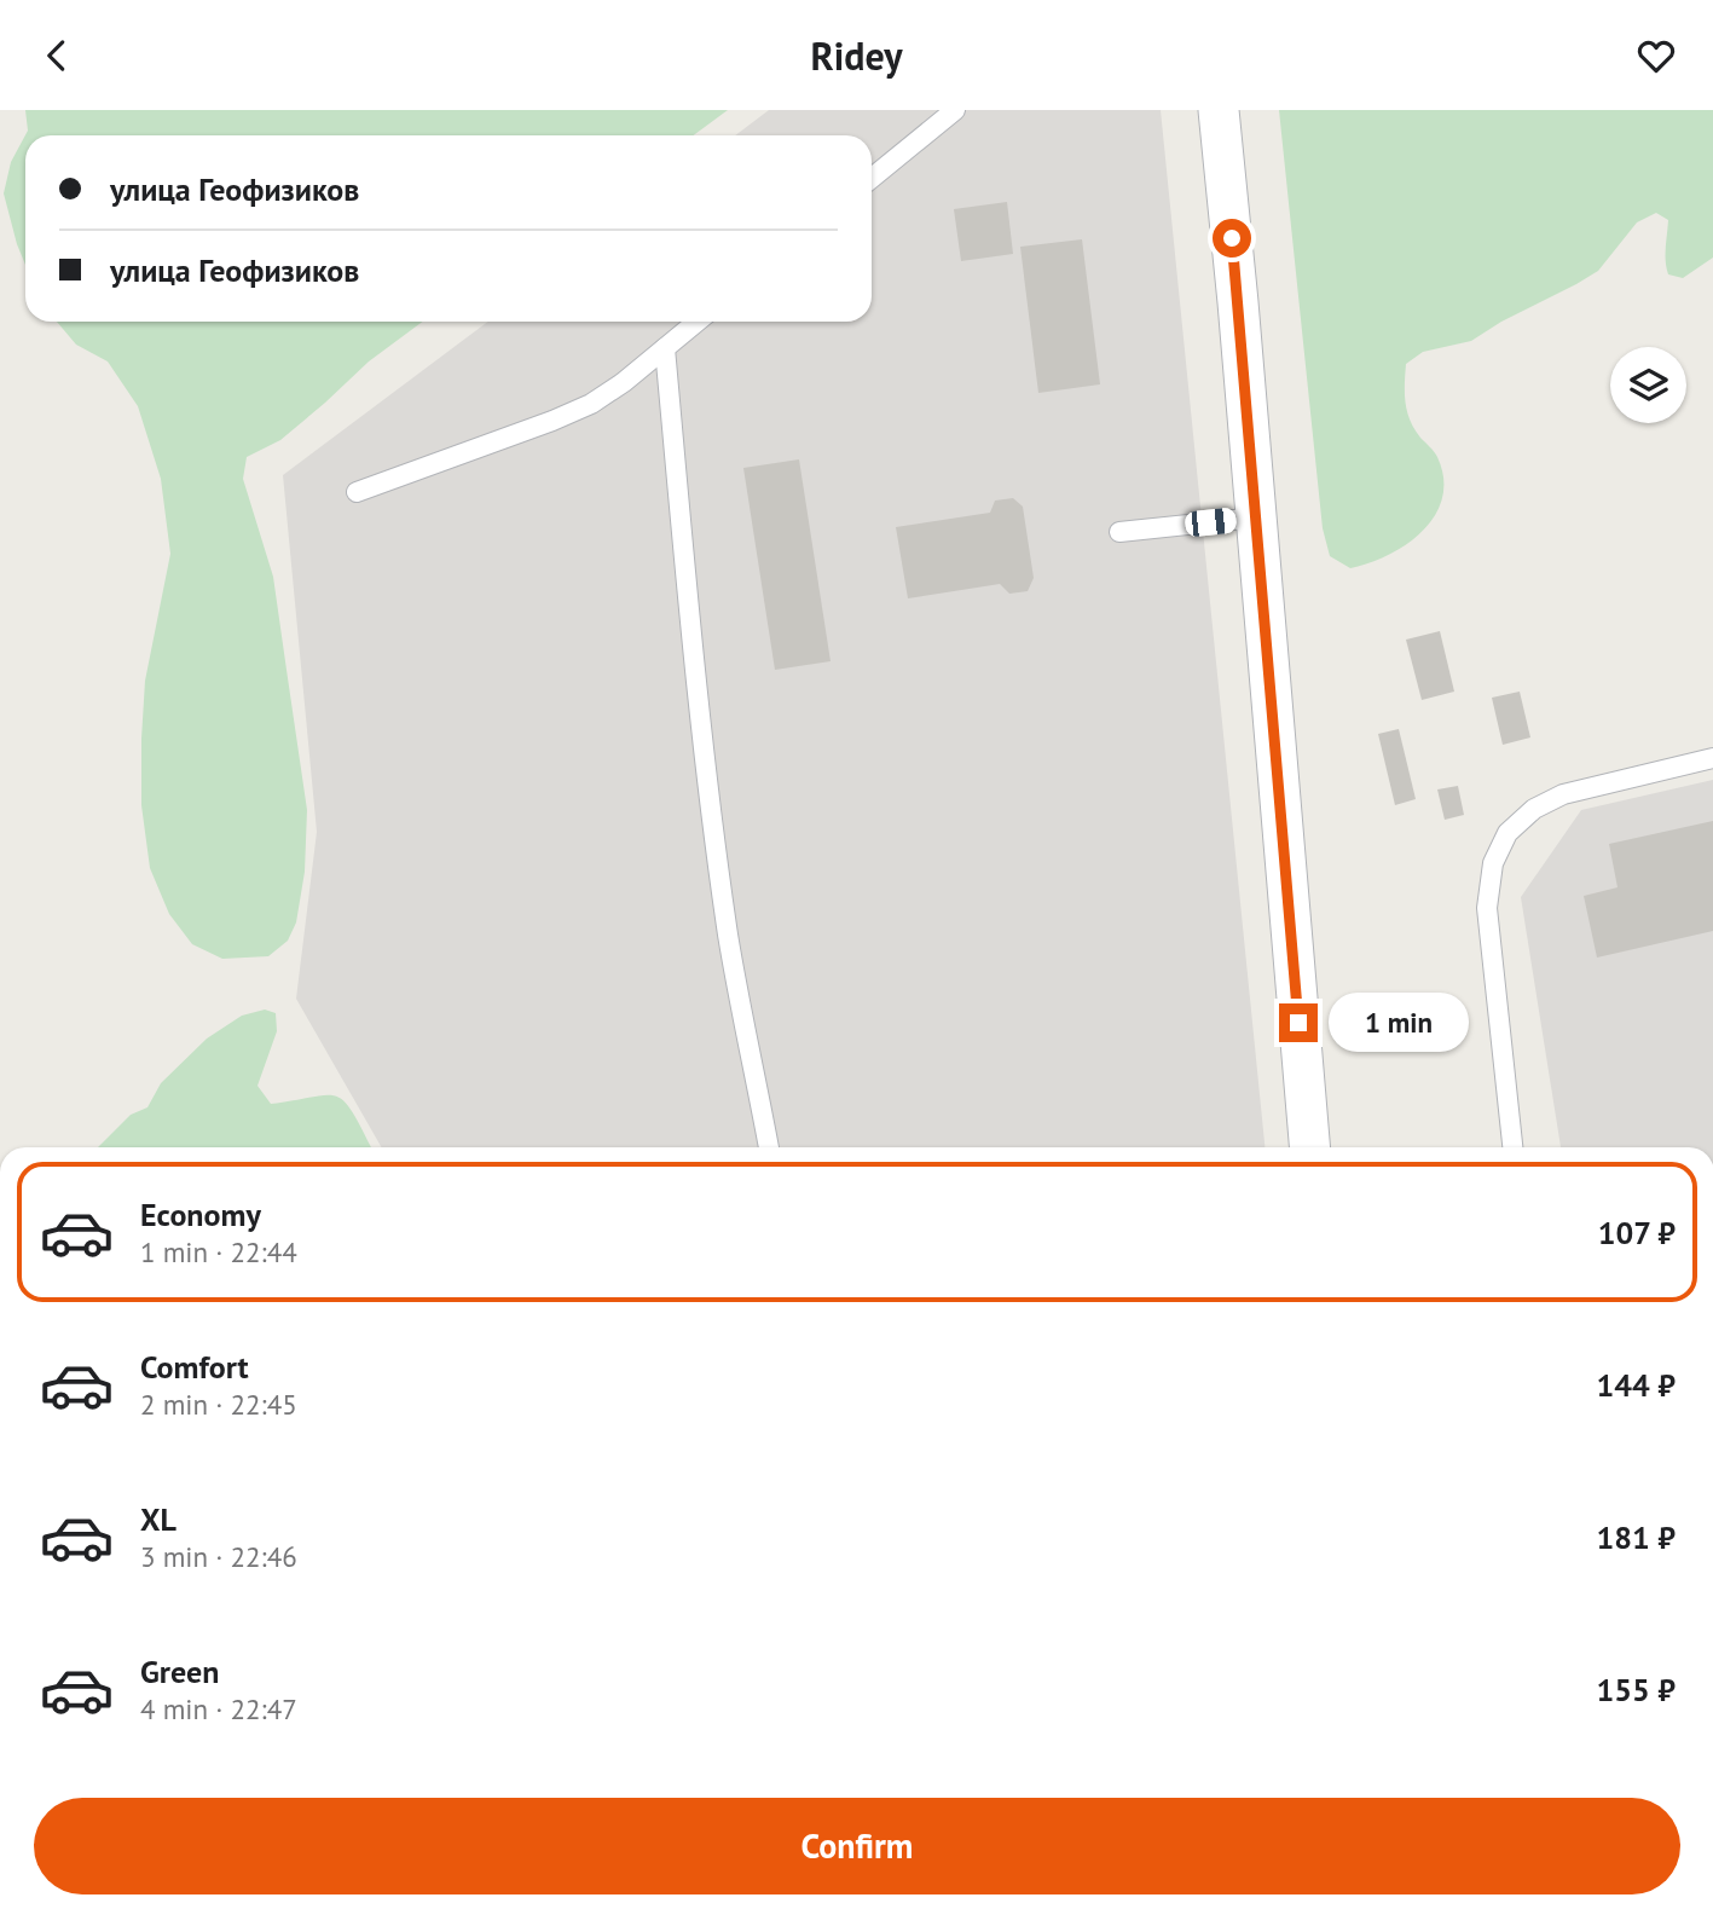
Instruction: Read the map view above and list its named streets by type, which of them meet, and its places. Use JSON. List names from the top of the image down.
{
  "page": {
    "header": "Ridey",
    "banner": ["улица Геофизиков", "улица Геофизиков"],
    "bubble": "1 min",
    "list": [
      {
        "name": "Economy",
        "note": "1 min · 22:44",
        "value": "107 ₽"
      },
      {
        "name": "Comfort",
        "note": "2 min · 22:45",
        "value": "144 ₽"
      },
      {
        "name": "XL",
        "note": "3 min · 22:46",
        "value": "181 ₽"
      },
      {
        "name": "Green",
        "note": "4 min · 22:47",
        "value": "155 ₽"
      }
    ],
    "buttons": "Confirm"
  }
}
